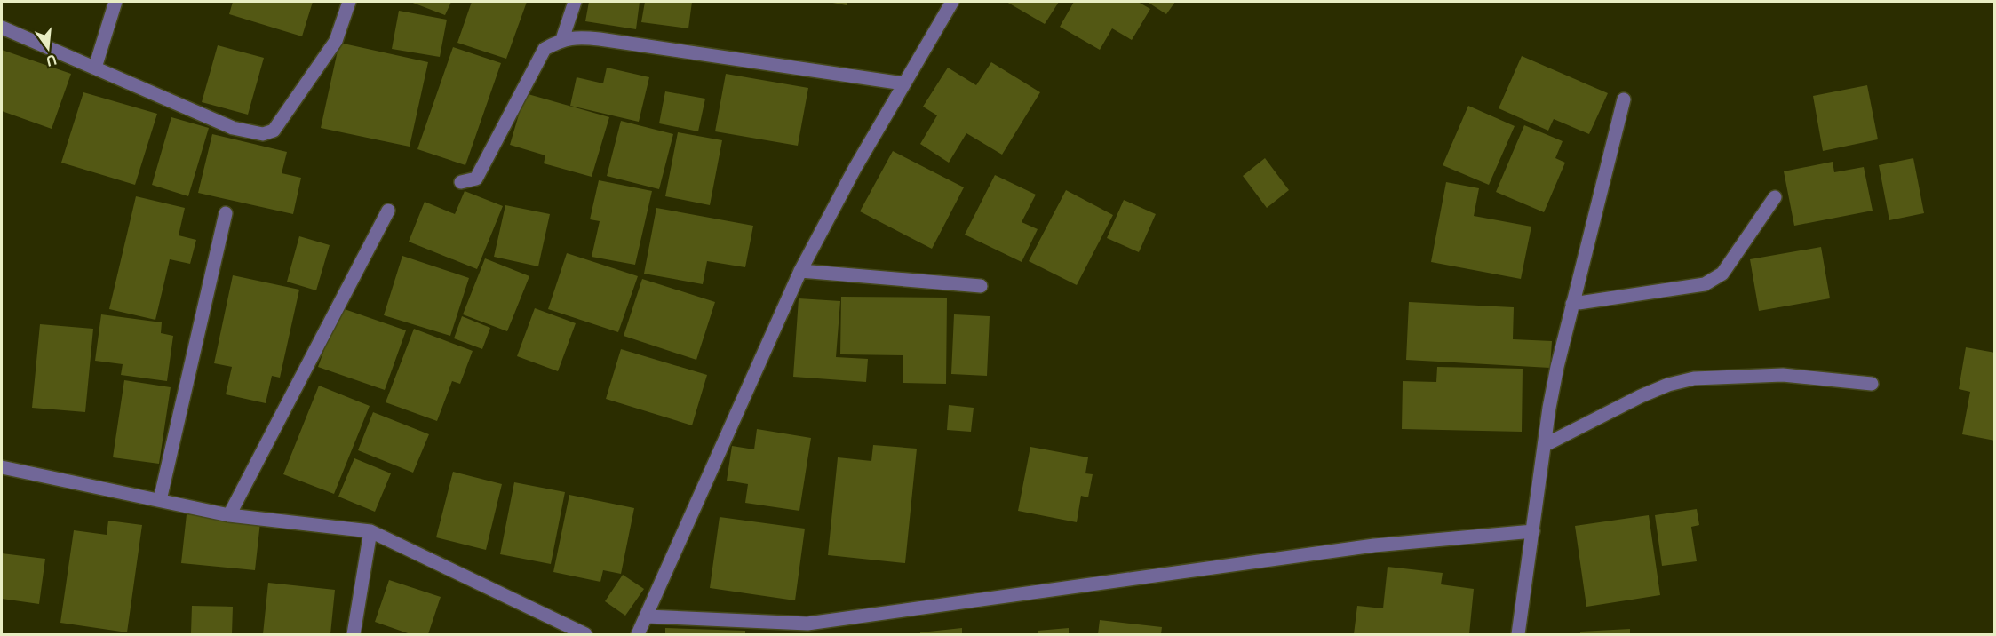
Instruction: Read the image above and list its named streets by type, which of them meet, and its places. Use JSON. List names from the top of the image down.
{
  "north": "bottom"
}
